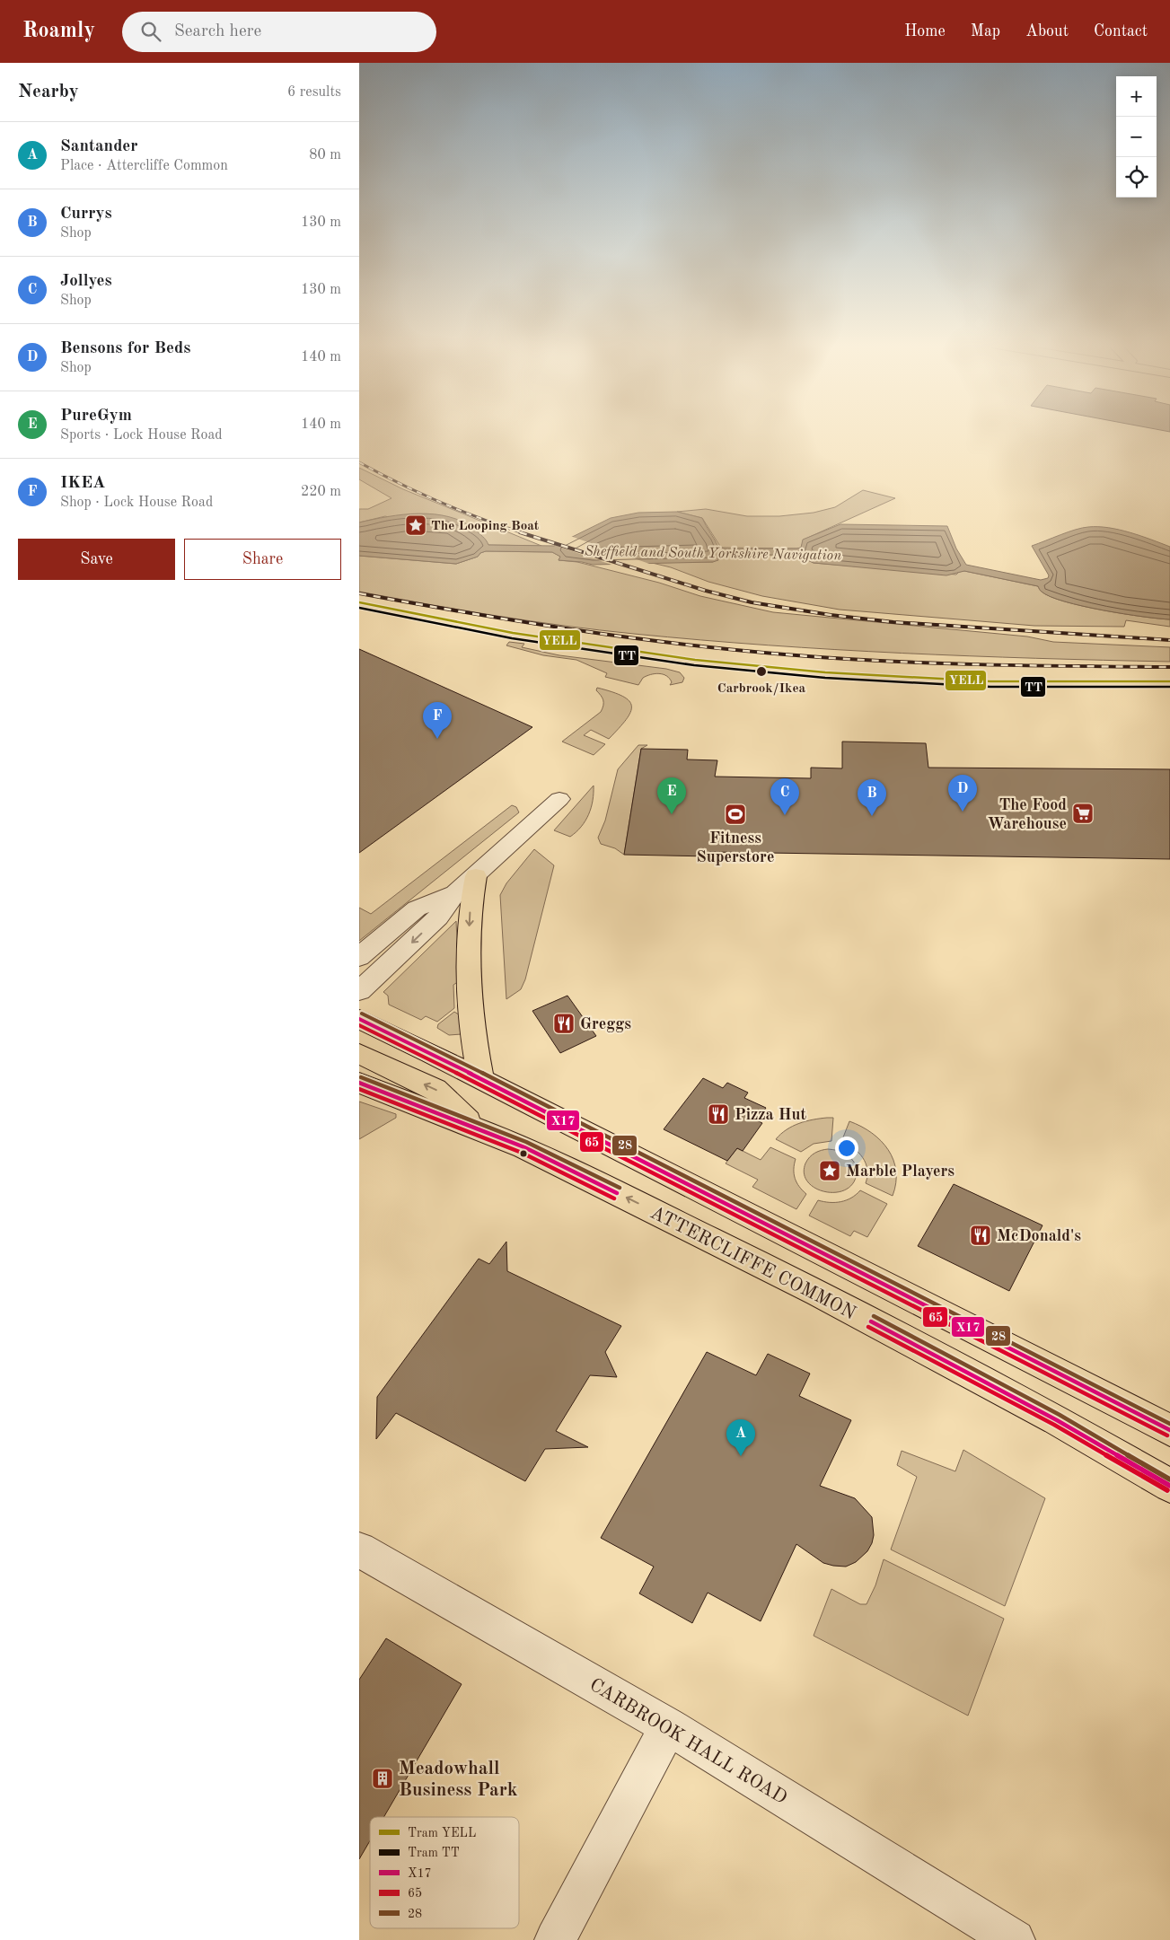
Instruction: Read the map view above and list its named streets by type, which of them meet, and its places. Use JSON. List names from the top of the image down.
{
  "streets": {
    "main road": ["ATTERCLIFFE COMMON"],
    "street": ["CARBROOK HALL ROAD"]
  },
  "water": ["Sheffield and South Yorkshire Navigation"],
  "places": {
    "place": ["The Looping Boat", "Marble Players"],
    "other": ["Carbrook/Ikea"],
    "supermarket": ["The Food Warehouse"],
    "sports": ["Fitness Superstore"],
    "restaurant": ["Greggs", "Pizza Hut", "McDonald's"],
    "building": ["Meadowhall Business Park"]
  },
  "lines": [
    "tram line YELL",
    "tram line TT",
    "transit line 28",
    "transit line X17",
    "transit line 65"
  ],
  "legend": [
    "Tram YELL",
    "Tram TT",
    "X17",
    "65",
    "28"
  ],
  "page": {
    "header": "Roamly",
    "search": "Search here",
    "nav": [
      "Home",
      "Map",
      "About",
      "Contact"
    ],
    "heading": ["Nearby", "6 results"],
    "map_buttons": ["+", "−"],
    "list": [
      {
        "mark": "A",
        "name": "Santander",
        "note": "Place · Attercliffe Common",
        "value": "80 m"
      },
      {
        "mark": "B",
        "name": "Currys",
        "note": "Shop",
        "value": "130 m"
      },
      {
        "mark": "C",
        "name": "Jollyes",
        "note": "Shop",
        "value": "130 m"
      },
      {
        "mark": "D",
        "name": "Bensons for Beds",
        "note": "Shop",
        "value": "140 m"
      },
      {
        "mark": "E",
        "name": "PureGym",
        "note": "Sports · Lock House Road",
        "value": "140 m"
      },
      {
        "mark": "F",
        "name": "IKEA",
        "note": "Shop · Lock House Road",
        "value": "220 m"
      }
    ],
    "buttons": ["Save", "Share"],
    "pins": [
      "F",
      "D",
      "E",
      "C",
      "B",
      "A"
    ]
  }
}
